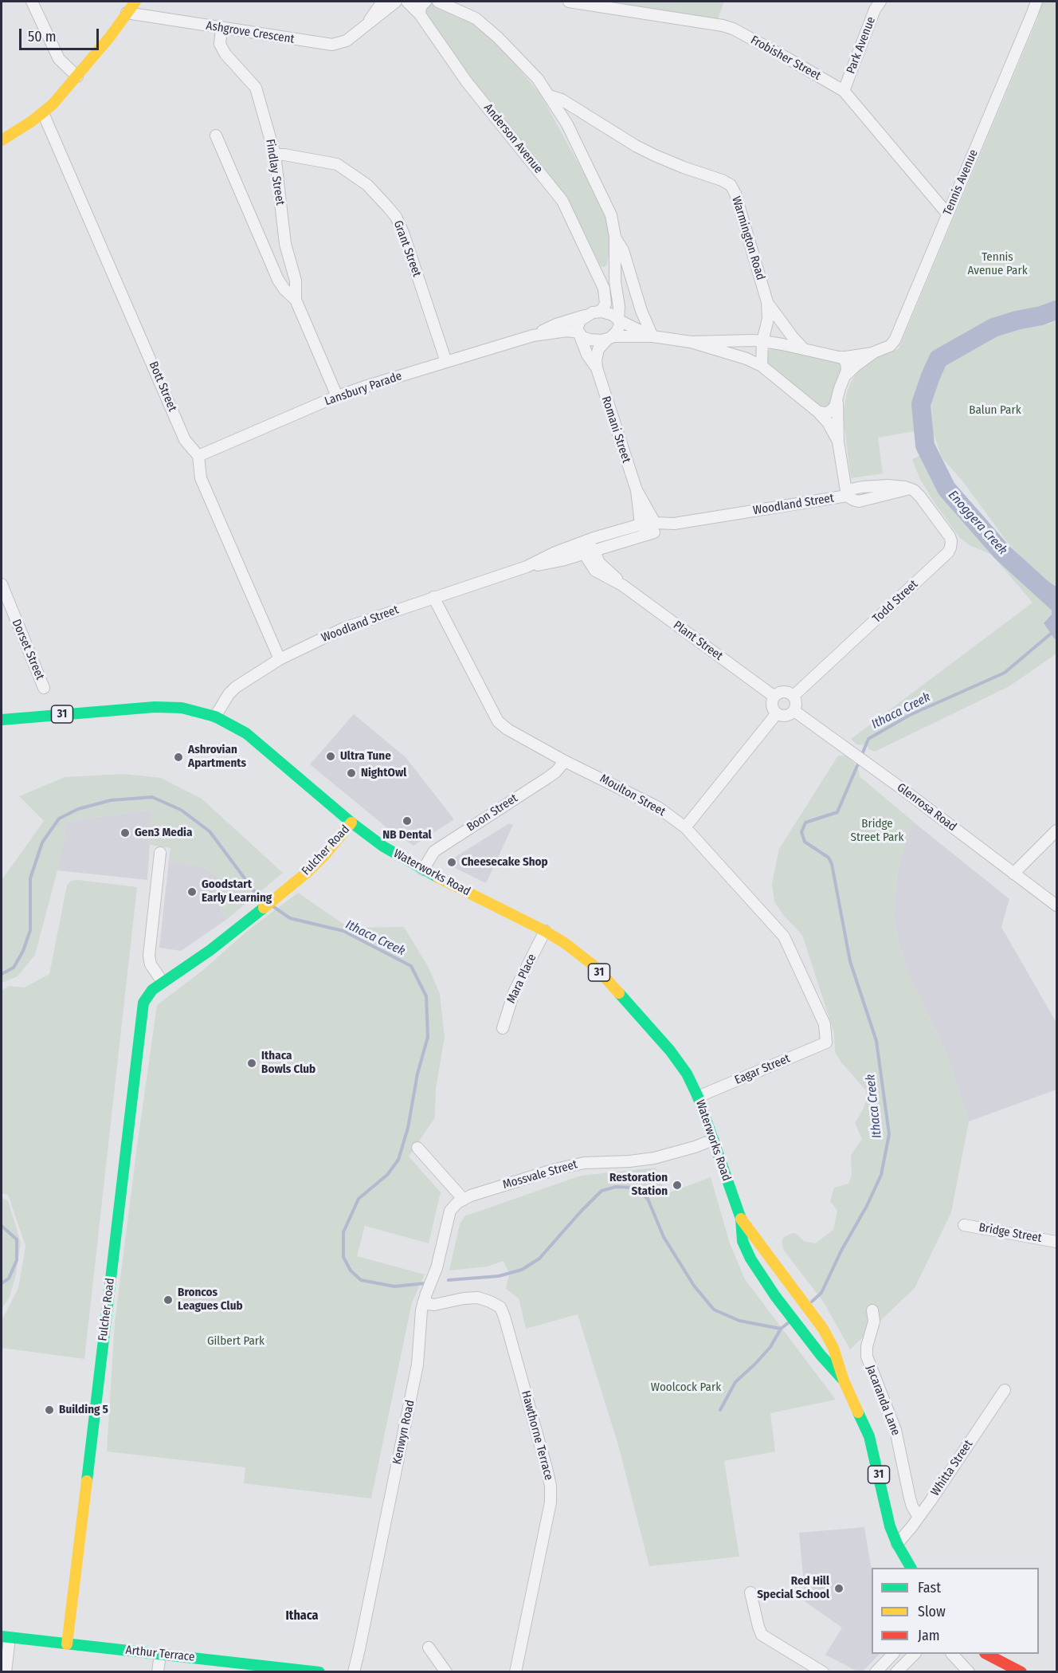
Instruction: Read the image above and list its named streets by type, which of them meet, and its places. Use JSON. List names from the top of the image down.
{
  "streets": {
    "main road": [
      "31",
      "Fulcher Road",
      "Waterworks Road",
      "Arthur Terrace"
    ],
    "street": [
      "Ashgrove Crescent",
      "Park Avenue",
      "Frobisher Street",
      "Anderson Avenue",
      "Findlay Street",
      "Tennis Avenue",
      "Warmington Road",
      "Grant Street",
      "Bott Street",
      "Lansbury Parade",
      "Romani Street",
      "Woodland Street",
      "Todd Street",
      "Plant Street",
      "Dorset Street",
      "Moulton Street",
      "Glenrosa Road",
      "Boon Street",
      "Mara Place",
      "Eagar Street",
      "Mossvale Street",
      "Bridge Street",
      "Jacaranda Lane",
      "Kenwyn Road",
      "Hawthorne Terrace",
      "Whitta Street"
    ]
  },
  "crossings": [
    ["Ashgrove Crescent", "Findlay Street"],
    ["Park Avenue", "Frobisher Street"],
    ["Frobisher Street", "Tennis Avenue"],
    ["Anderson Avenue", "Lansbury Parade"],
    ["Anderson Avenue", "Romani Street"],
    ["Findlay Street", "Grant Street"],
    ["Findlay Street", "Lansbury Parade"],
    ["Grant Street", "Lansbury Parade"],
    ["Bott Street", "Lansbury Parade"],
    ["Lansbury Parade", "Romani Street"],
    ["Romani Street", "Woodland Street"],
    ["Woodland Street", "Todd Street"],
    ["Woodland Street", "Plant Street"],
    ["Woodland Street", "Moulton Street"],
    ["Woodland Street", "Waterworks Road"],
    ["Todd Street", "Plant Street"],
    ["Todd Street", "Glenrosa Road"],
    ["Plant Street", "Glenrosa Road"],
    ["Moulton Street", "Boon Street"],
    ["Moulton Street", "Eagar Street"],
    ["Boon Street", "Waterworks Road"],
    ["Fulcher Road", "Waterworks Road"],
    ["Fulcher Road", "Arthur Terrace"],
    ["Waterworks Road", "Mara Place"],
    ["Waterworks Road", "Eagar Street"],
    ["Waterworks Road", "Mossvale Street"],
    ["Waterworks Road", "Whitta Street"],
    ["Mossvale Street", "Kenwyn Road"],
    ["Jacaranda Lane", "Whitta Street"],
    ["Kenwyn Road", "Hawthorne Terrace"]
  ],
  "districts": ["Ithaca"],
  "water": ["Enoggera Creek", "Ithaca Creek"],
  "parks": [
    "Tennis Avenue Park",
    "Balun Park",
    "Bridge Street Park",
    "Gilbert Park",
    "Woolcock Park"
  ],
  "places": [
    "Ultra Tune",
    "Ashrovian Apartments",
    "NightOwl",
    "NB Dental",
    "Gen3 Media",
    "Cheesecake Shop",
    "Goodstart Early Learning",
    "Ithaca Bowls Club",
    "Restoration Station",
    "Broncos Leagues Club",
    "Building 5",
    "Red Hill Special School"
  ],
  "legend": ["Fast", "Slow", "Jam"],
  "scale_bar": "50 m"
}
